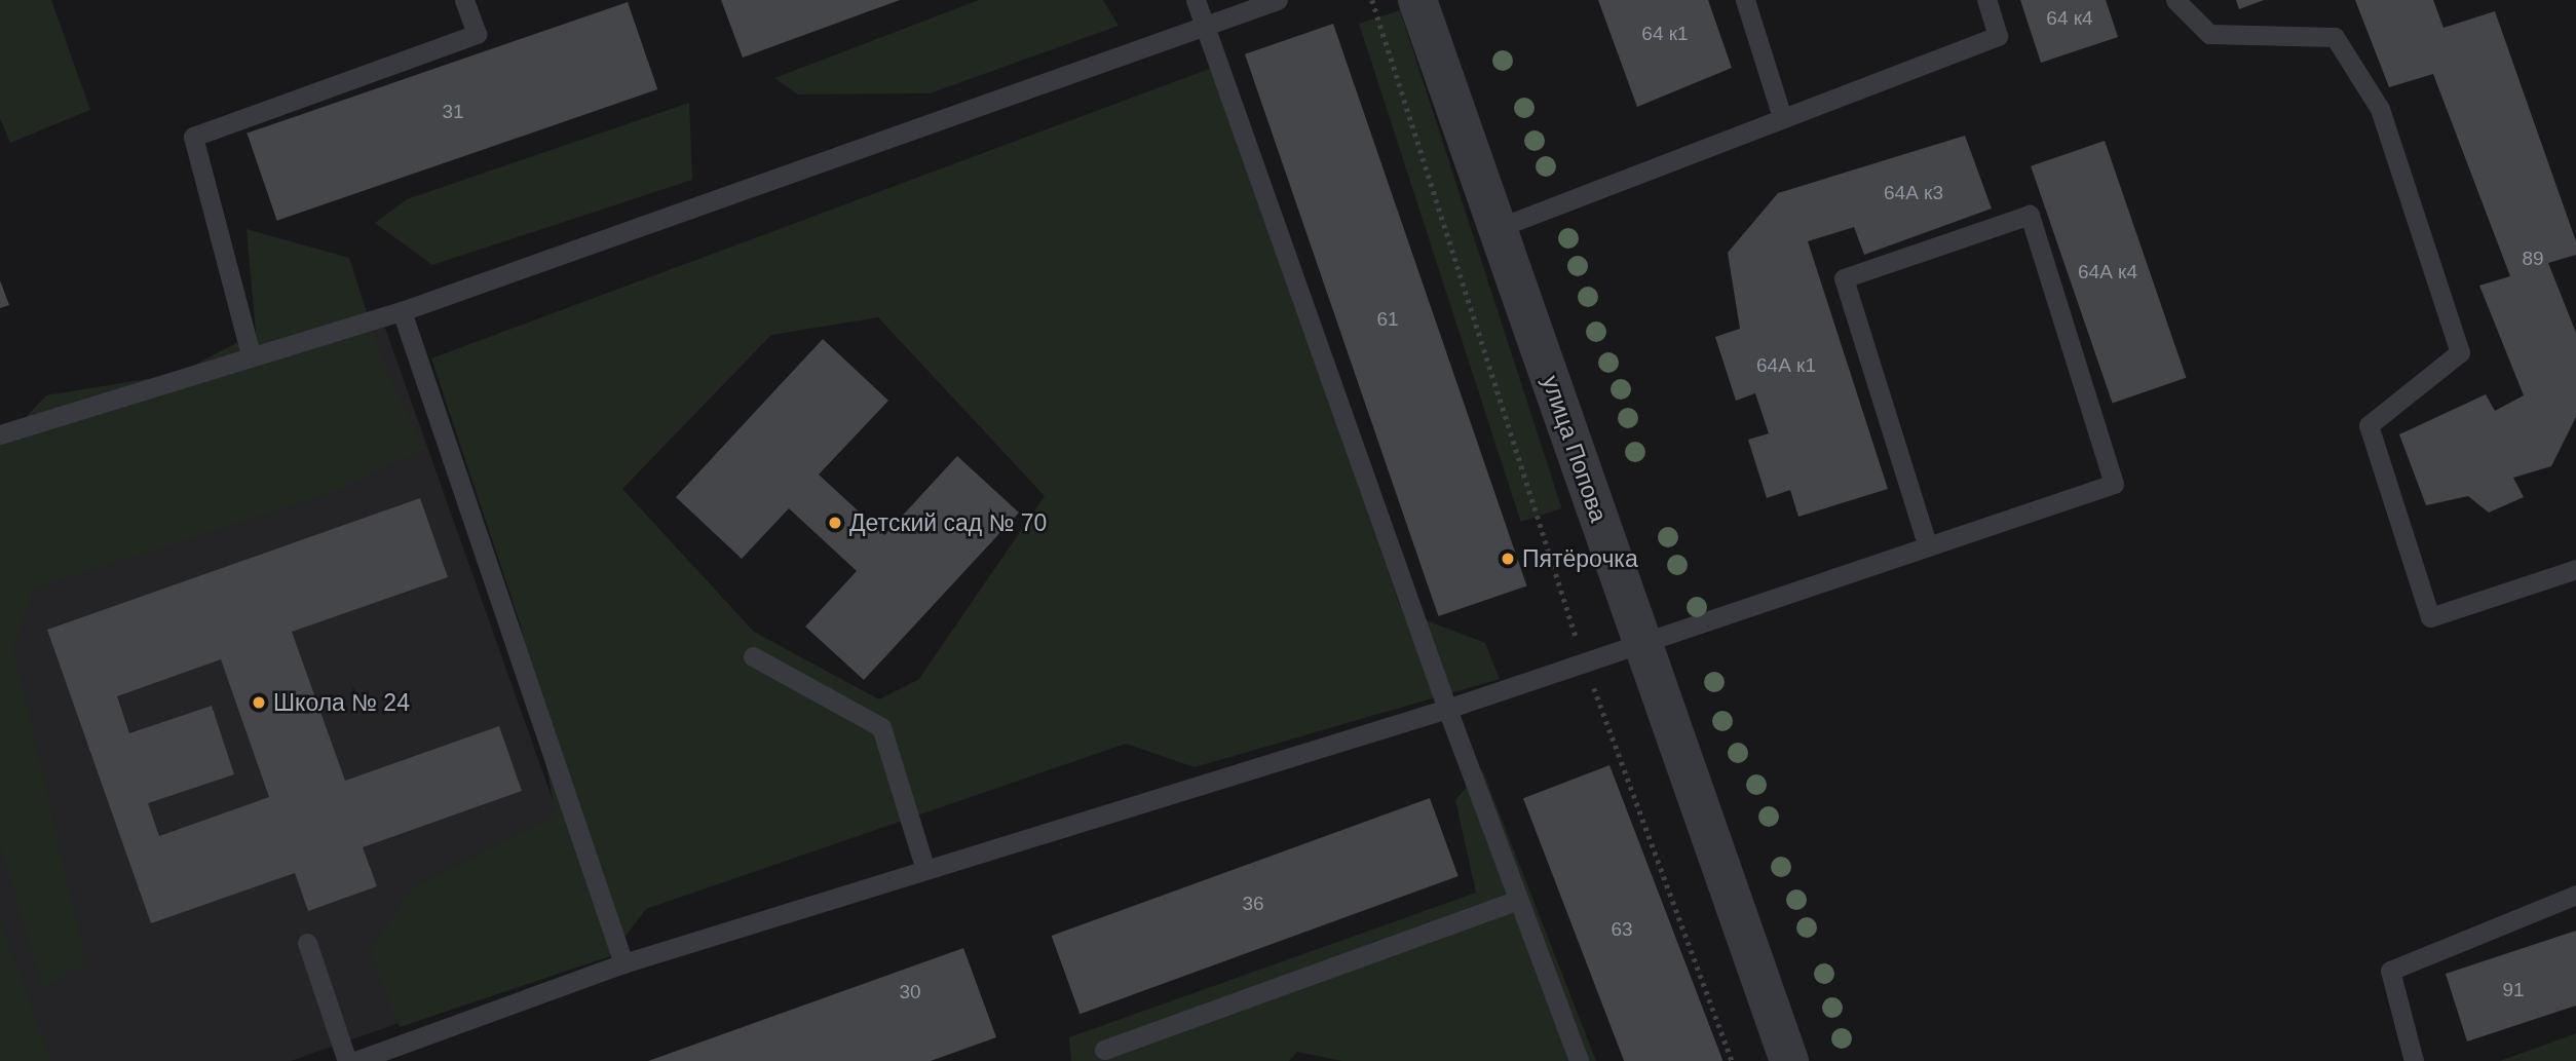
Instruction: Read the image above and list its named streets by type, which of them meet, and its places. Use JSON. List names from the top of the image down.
{
  "streets": {
    "street": ["улица Попова"]
  },
  "places": ["Детский сад № 70", "Пятёрочка", "Школа № 24"],
  "house_numbers": [
    "64 к4",
    "64 к1",
    "31",
    "64А к3",
    "89",
    "64А к4",
    "61",
    "64А к1",
    "36",
    "63",
    "91",
    "30"
  ]
}
